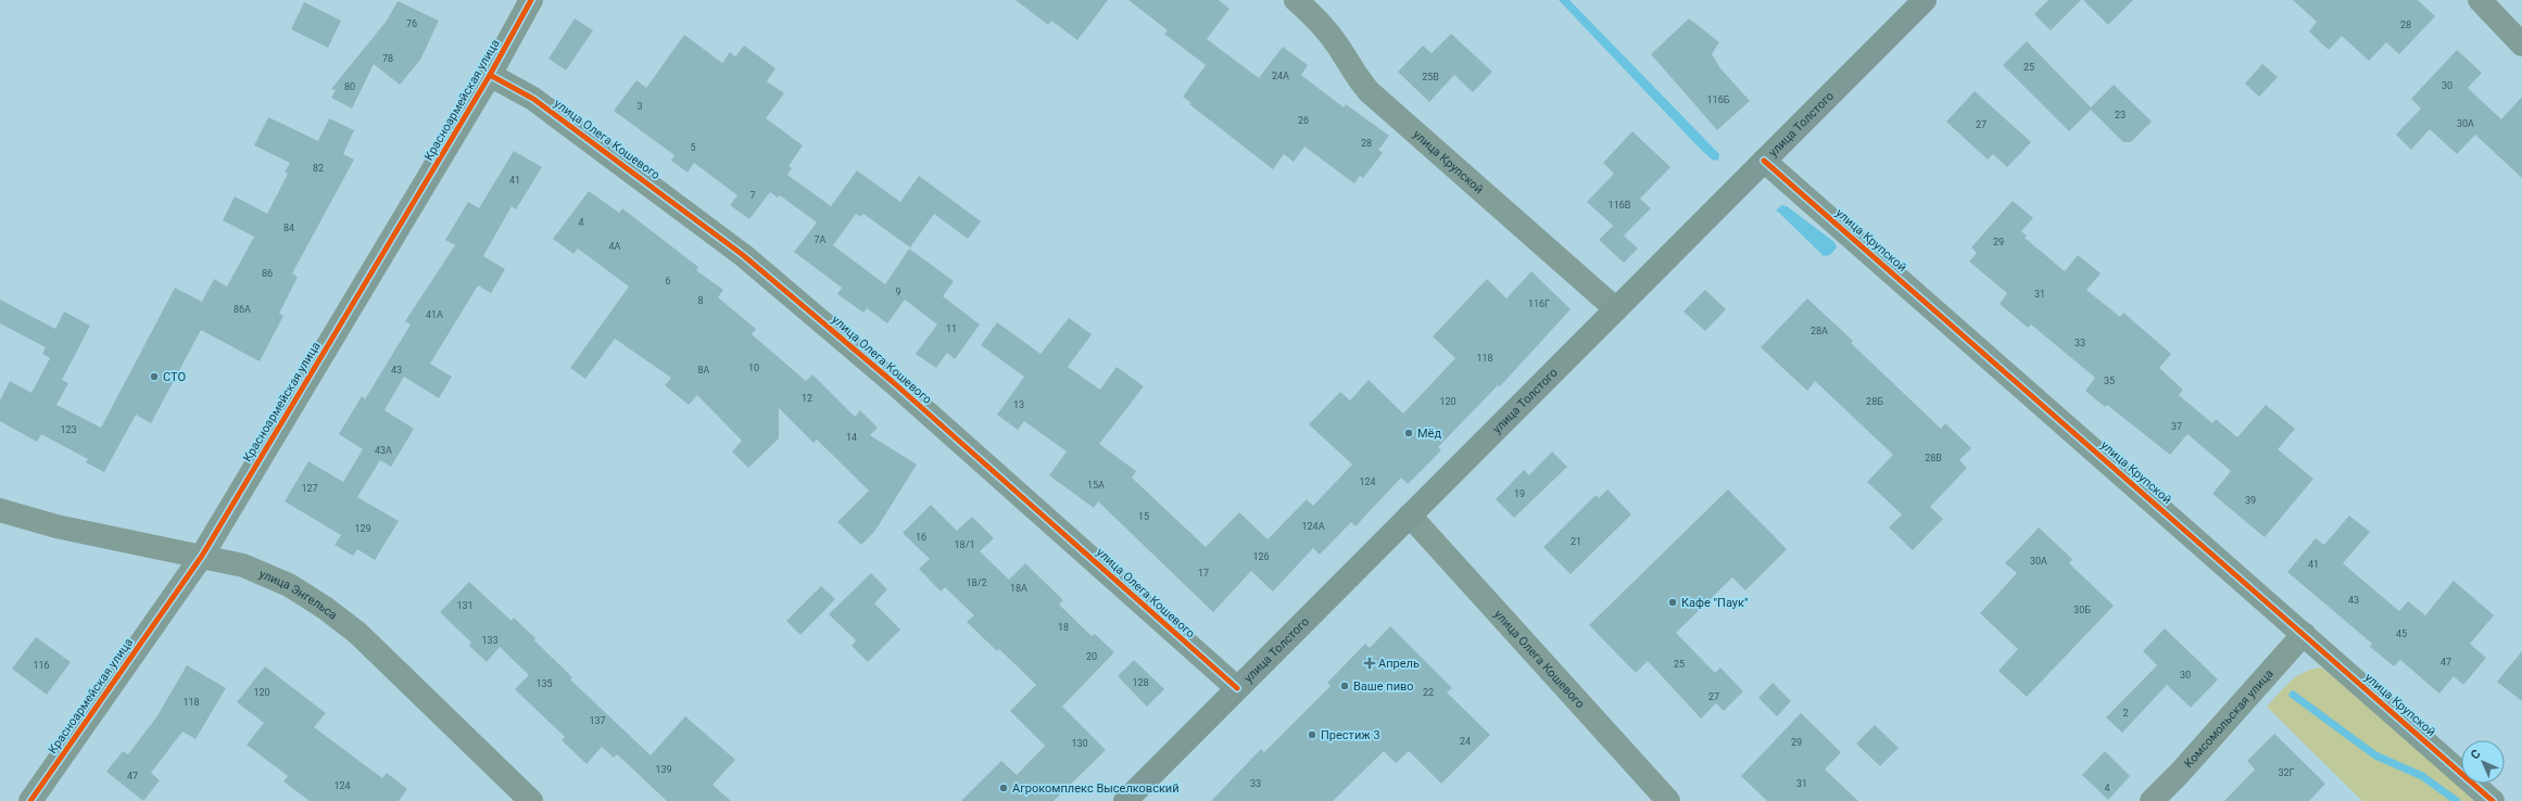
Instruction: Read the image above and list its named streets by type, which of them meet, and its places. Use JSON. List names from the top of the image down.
{
  "streets": {
    "main road": ["улица Толстого"],
    "street": [
      "Красноармейская улица",
      "улица Олега Кошевого",
      "улица Крупской",
      "улица Энгельса",
      "Комсомольская улица"
    ]
  },
  "crossings": [
    ["Красноармейская улица", "улица Олега Кошевого"],
    ["Красноармейская улица", "улица Энгельса"],
    ["улица Толстого", "улица Олега Кошевого"],
    ["улица Толстого", "улица Крупской"],
    ["улица Крупской", "Комсомольская улица"]
  ],
  "places": {
    "other": [
      "СТО",
      "Мёд",
      "Кафе \"Паук\"",
      "Ваше пиво",
      "Престиж 3",
      "Агрокомплекс Выселковский"
    ],
    "health": ["Апрель"]
  },
  "house_numbers": [
    "76",
    "28",
    "78",
    "25",
    "24А",
    "25В",
    "30",
    "80",
    "116Б",
    "3",
    "23",
    "26",
    "30А",
    "27",
    "28",
    "5",
    "82",
    "41",
    "7",
    "116В",
    "4",
    "84",
    "7А",
    "29",
    "4А",
    "86",
    "6",
    "9",
    "31",
    "8",
    "116Г",
    "86А",
    "41А",
    "11",
    "28А",
    "33",
    "118",
    "10",
    "43",
    "8А",
    "35",
    "12",
    "120",
    "28Б",
    "13",
    "37",
    "123",
    "14",
    "43А",
    "28В",
    "124",
    "15А",
    "127",
    "19",
    "39",
    "15",
    "124А",
    "129",
    "16",
    "21",
    "18/1",
    "126",
    "30А",
    "41",
    "17",
    "18/2",
    "18А",
    "43",
    "131",
    "30Б",
    "18",
    "45",
    "133",
    "20",
    "47",
    "25",
    "116",
    "30",
    "128",
    "135",
    "120",
    "22",
    "27",
    "118",
    "2",
    "137",
    "24",
    "29",
    "130",
    "139",
    "32Г",
    "47",
    "33",
    "31",
    "124",
    "4"
  ],
  "north": "top left"
}
